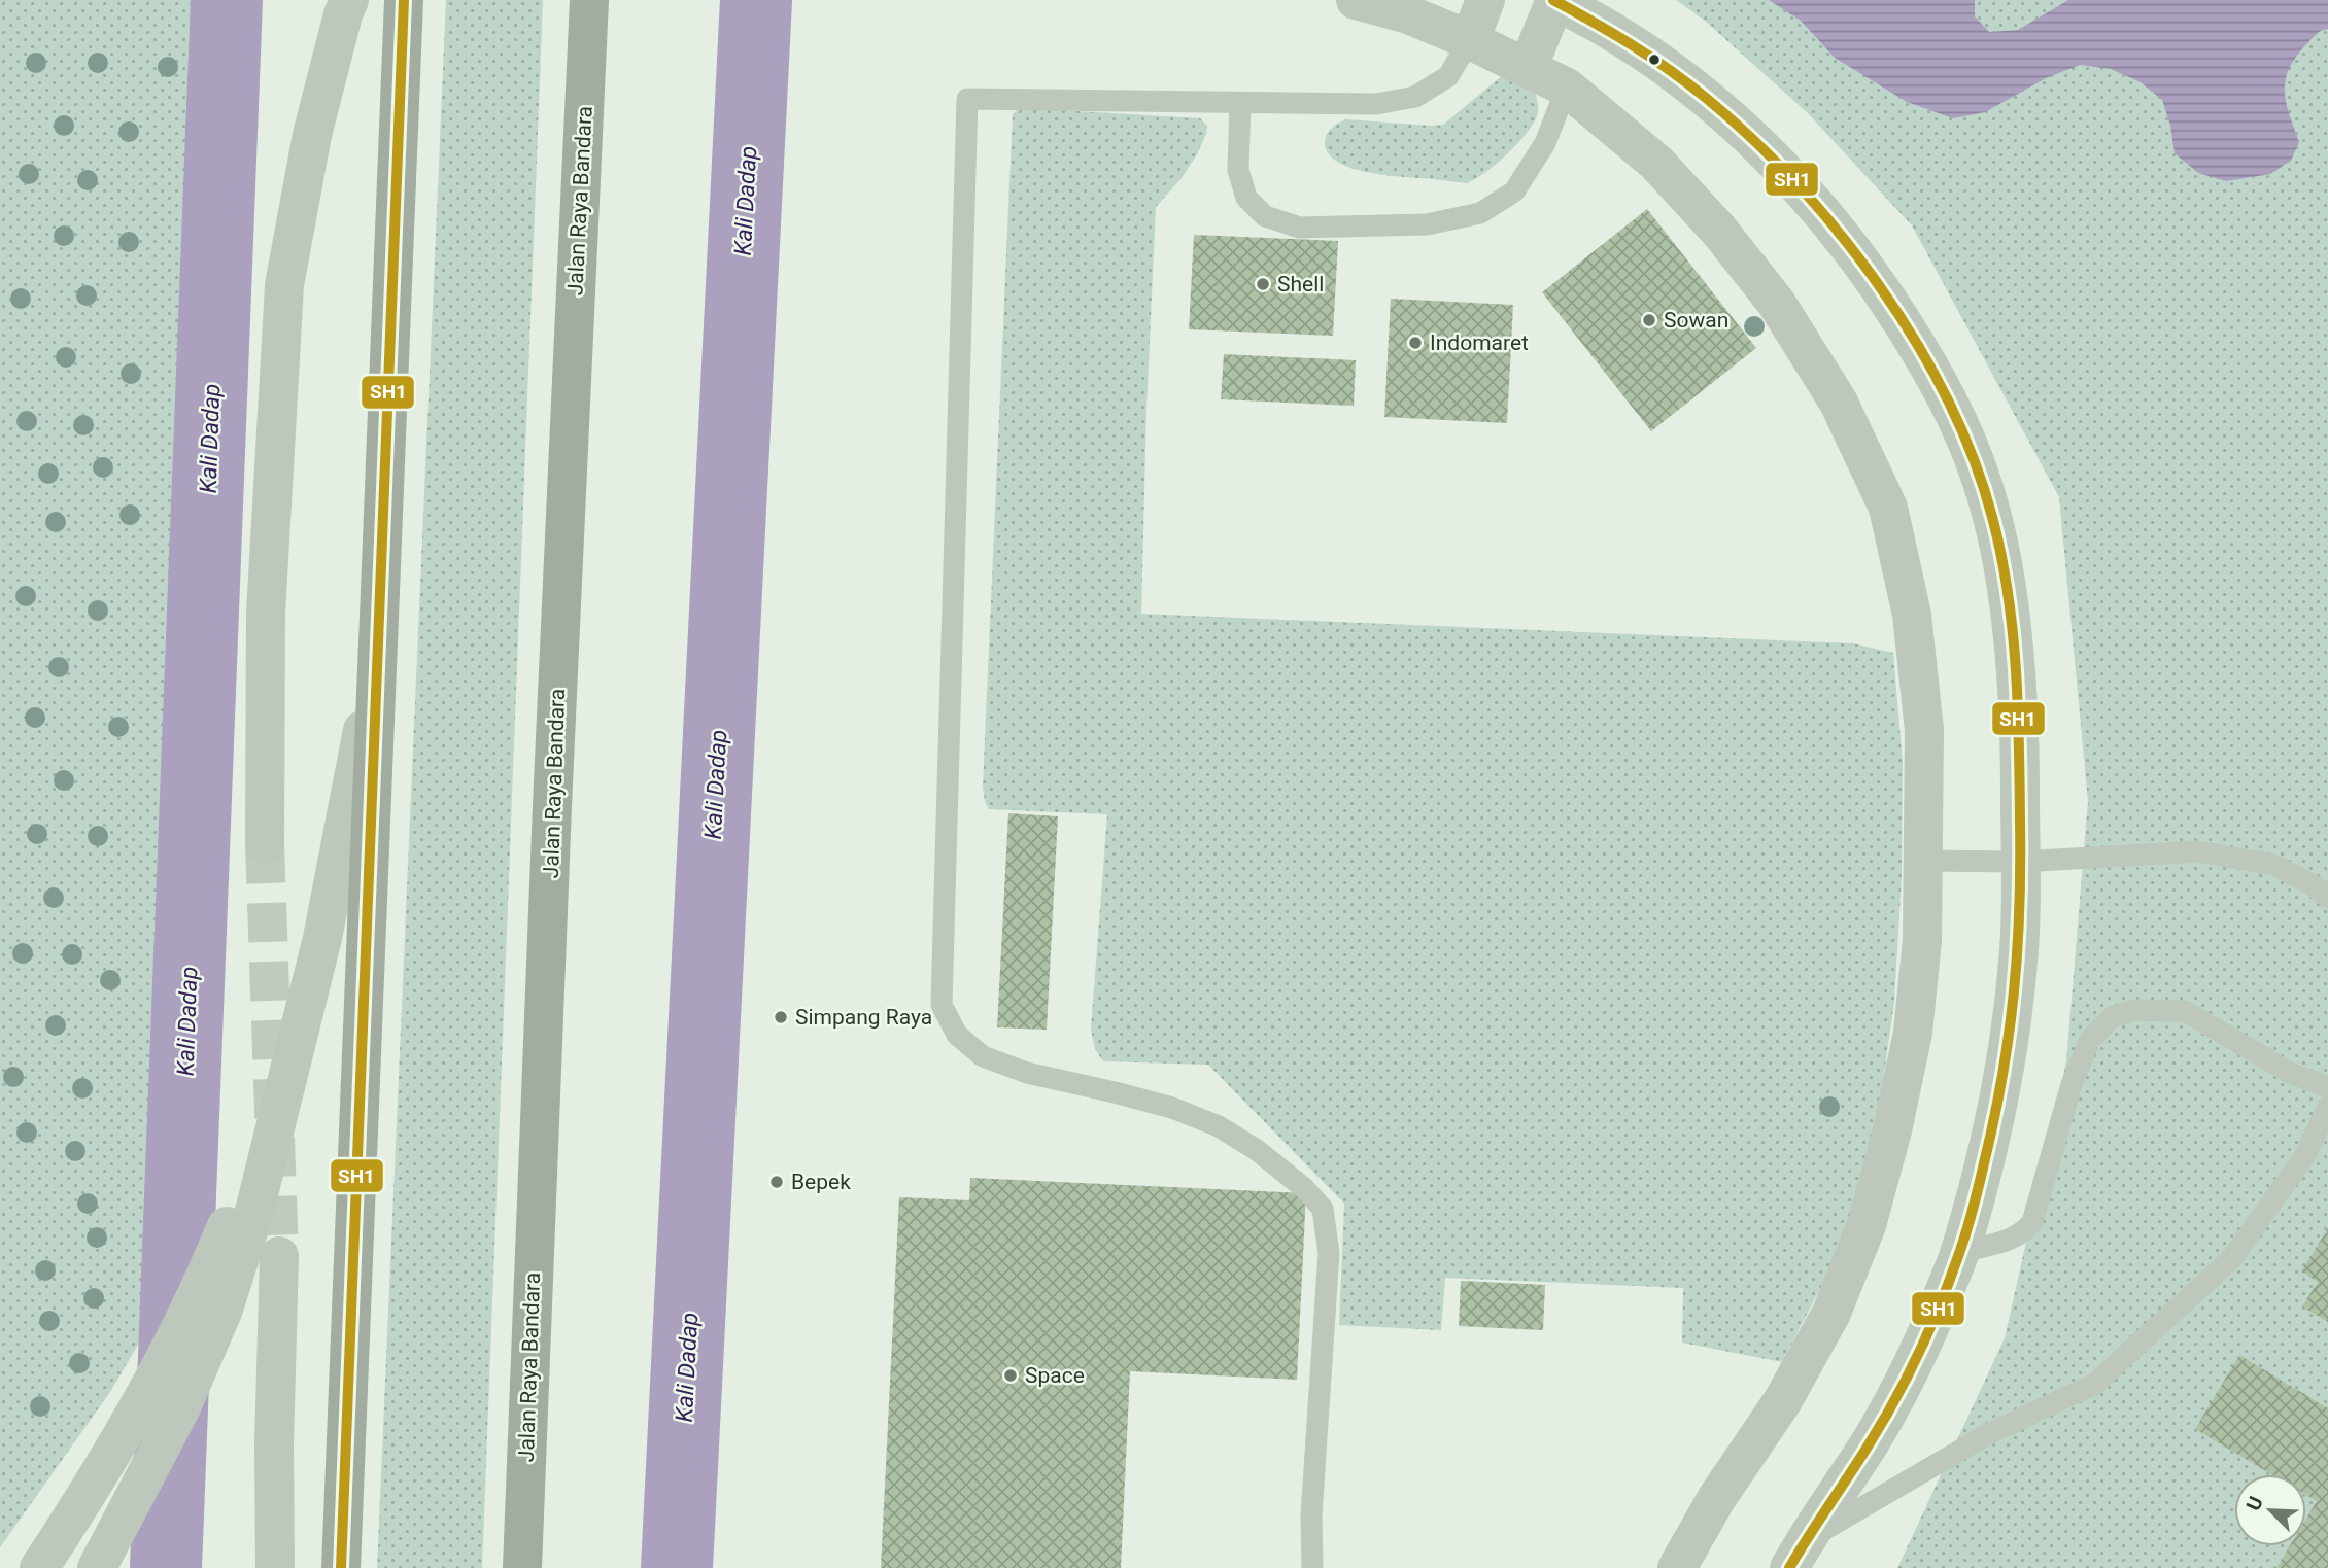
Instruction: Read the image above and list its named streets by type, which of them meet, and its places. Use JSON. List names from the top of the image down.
{
  "streets": {
    "main road": ["Jalan Raya Bandara"]
  },
  "water": ["Kali Dadap"],
  "places": [
    "Shell",
    "Sowan",
    "Indomaret",
    "Simpang Raya",
    "Bepek",
    "Space"
  ],
  "lines": ["transit line SH1"],
  "north": "top left"
}
